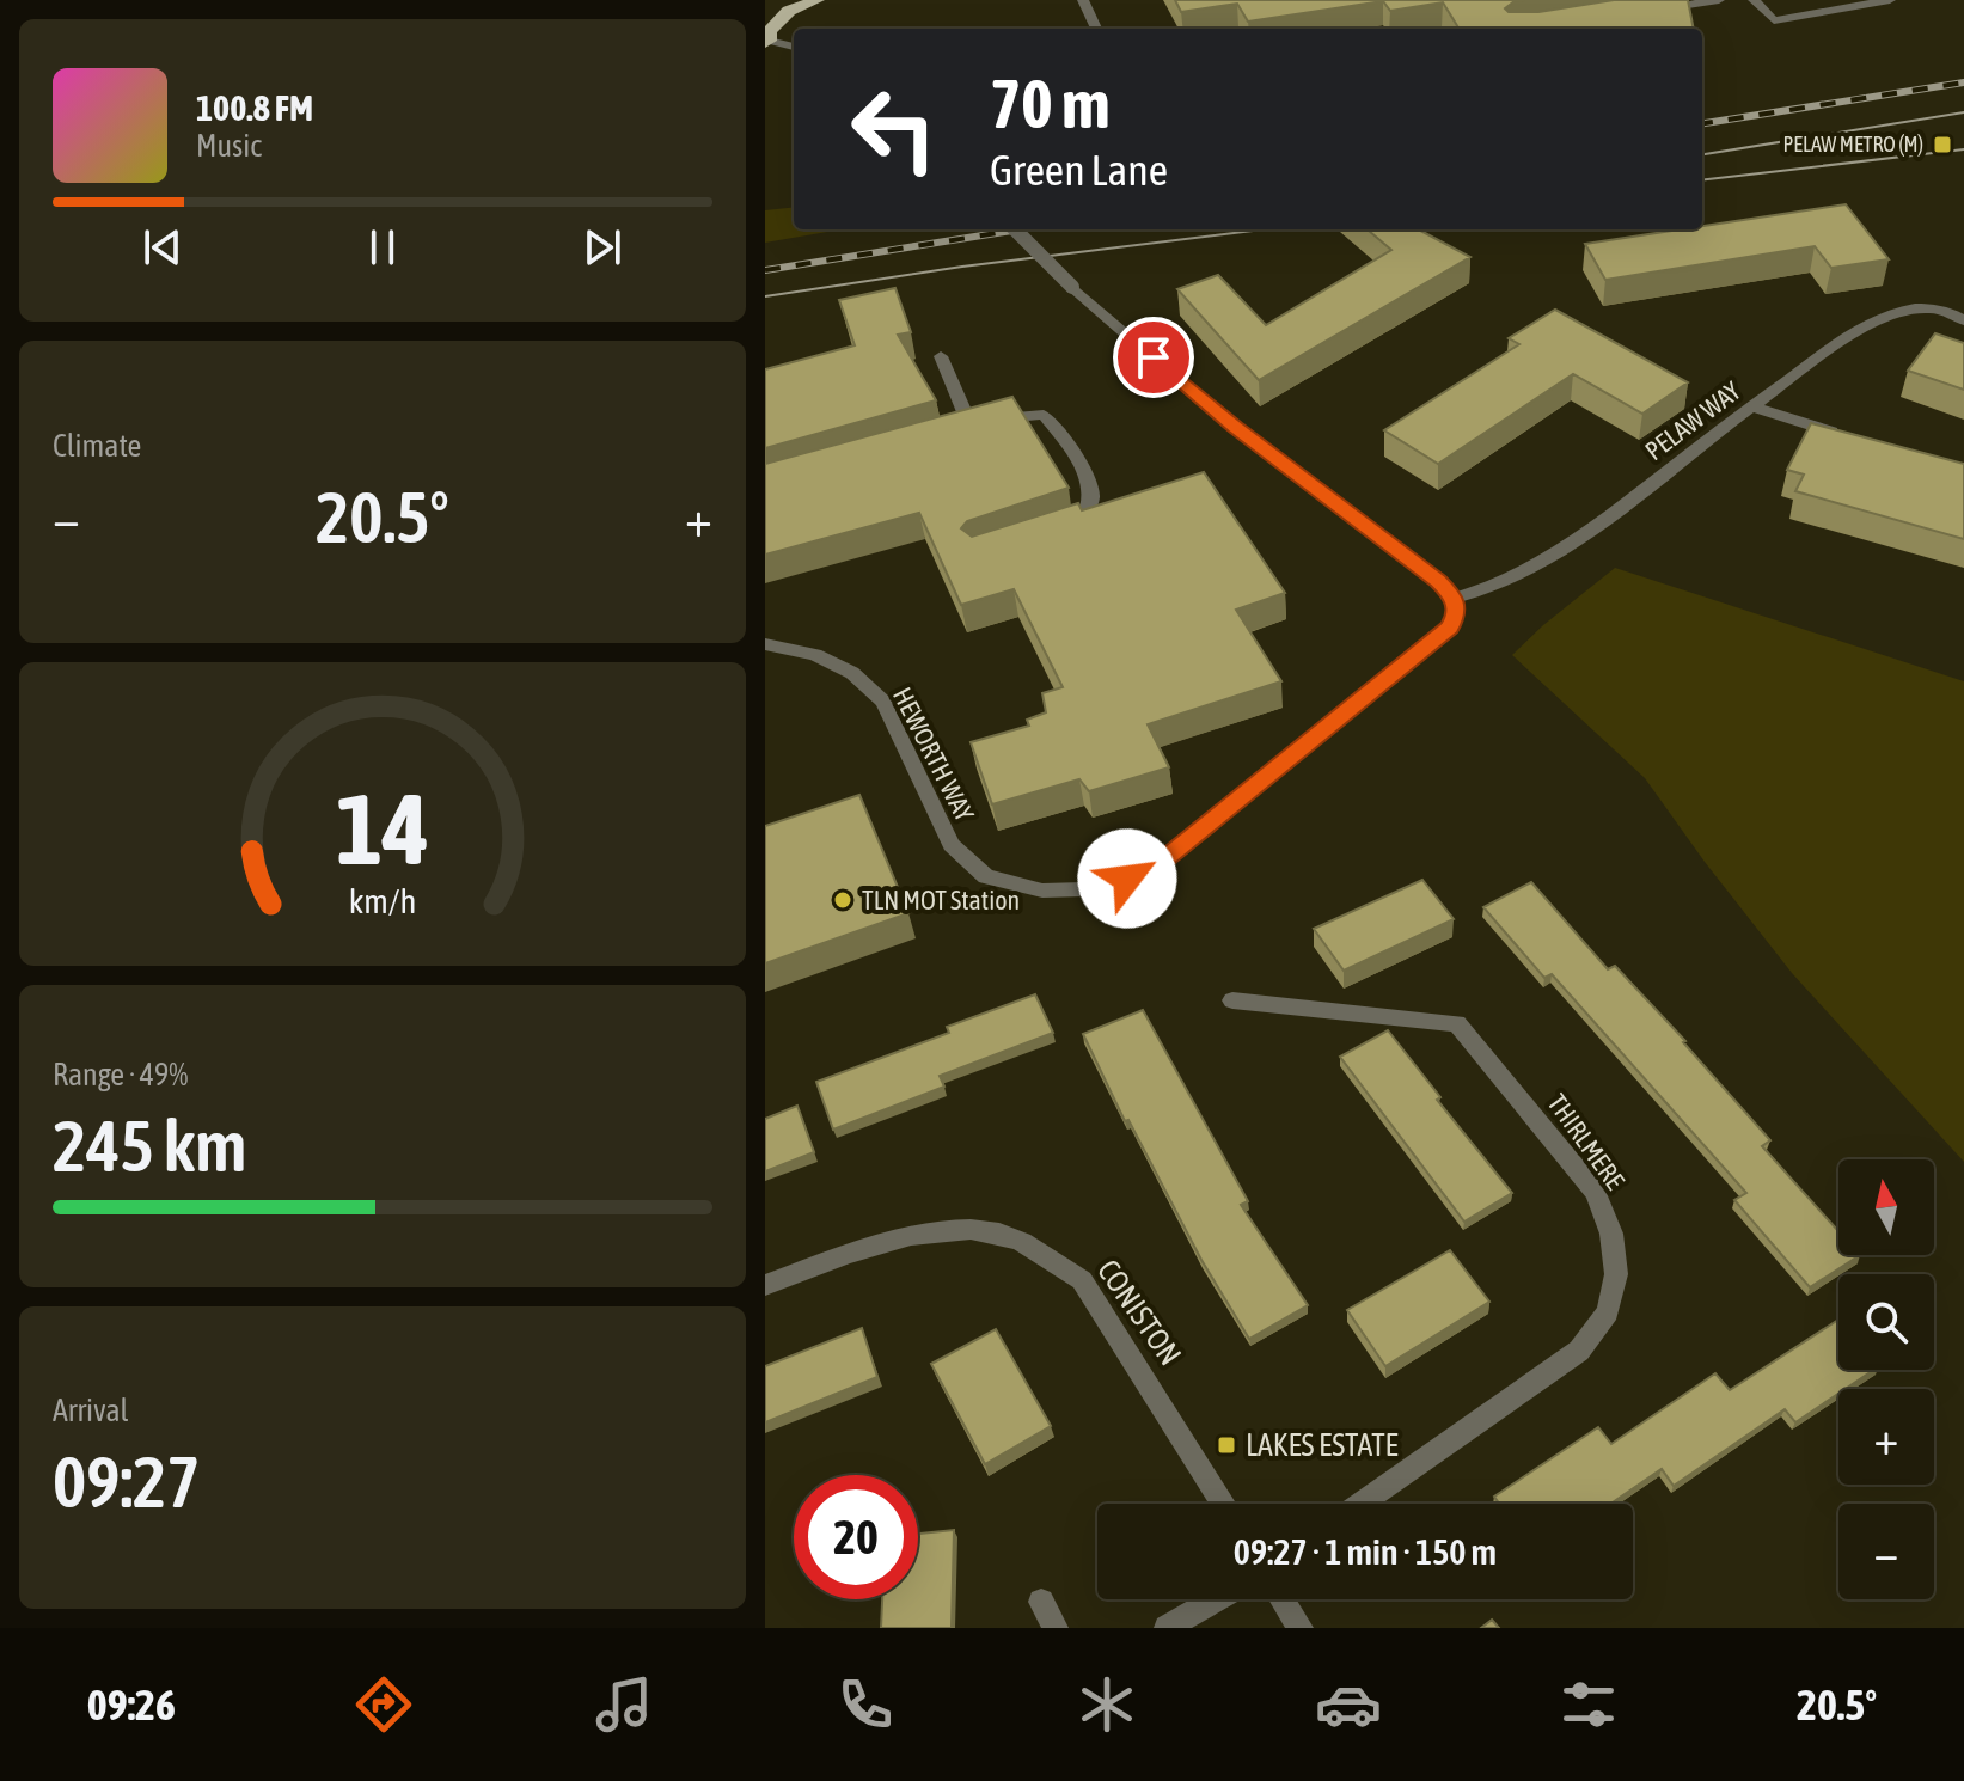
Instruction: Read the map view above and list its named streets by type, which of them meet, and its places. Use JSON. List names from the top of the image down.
{
  "streets": {
    "street": [
      "PELAW WAY",
      "HEWORTH WAY",
      "THIRLMERE",
      "CONISTON"
    ]
  },
  "crossings": [
    ["PELAW WAY", "HEWORTH WAY"]
  ],
  "places": {
    "transit": ["PELAW METRO (M)", "LAKES ESTATE"],
    "other": ["TLN MOT Station"]
  },
  "north": "top",
  "page": {
    "turn": ["70 m", "Green Lane"],
    "song": ["100.8 FM", "Music"],
    "tile": [
      "Climate",
      ["Range · 49%", "245 km"],
      ["Arrival", "09:27"]
    ],
    "heat": ["−", "20.5°", "+"],
    "map_buttons": ["+", "−"],
    "limit": "20",
    "trip": "09:27 · 1 min · 150 m",
    "tabs": ["09:26", "20.5°"],
    "gauge": ["14", "km/h"]
  }
}
